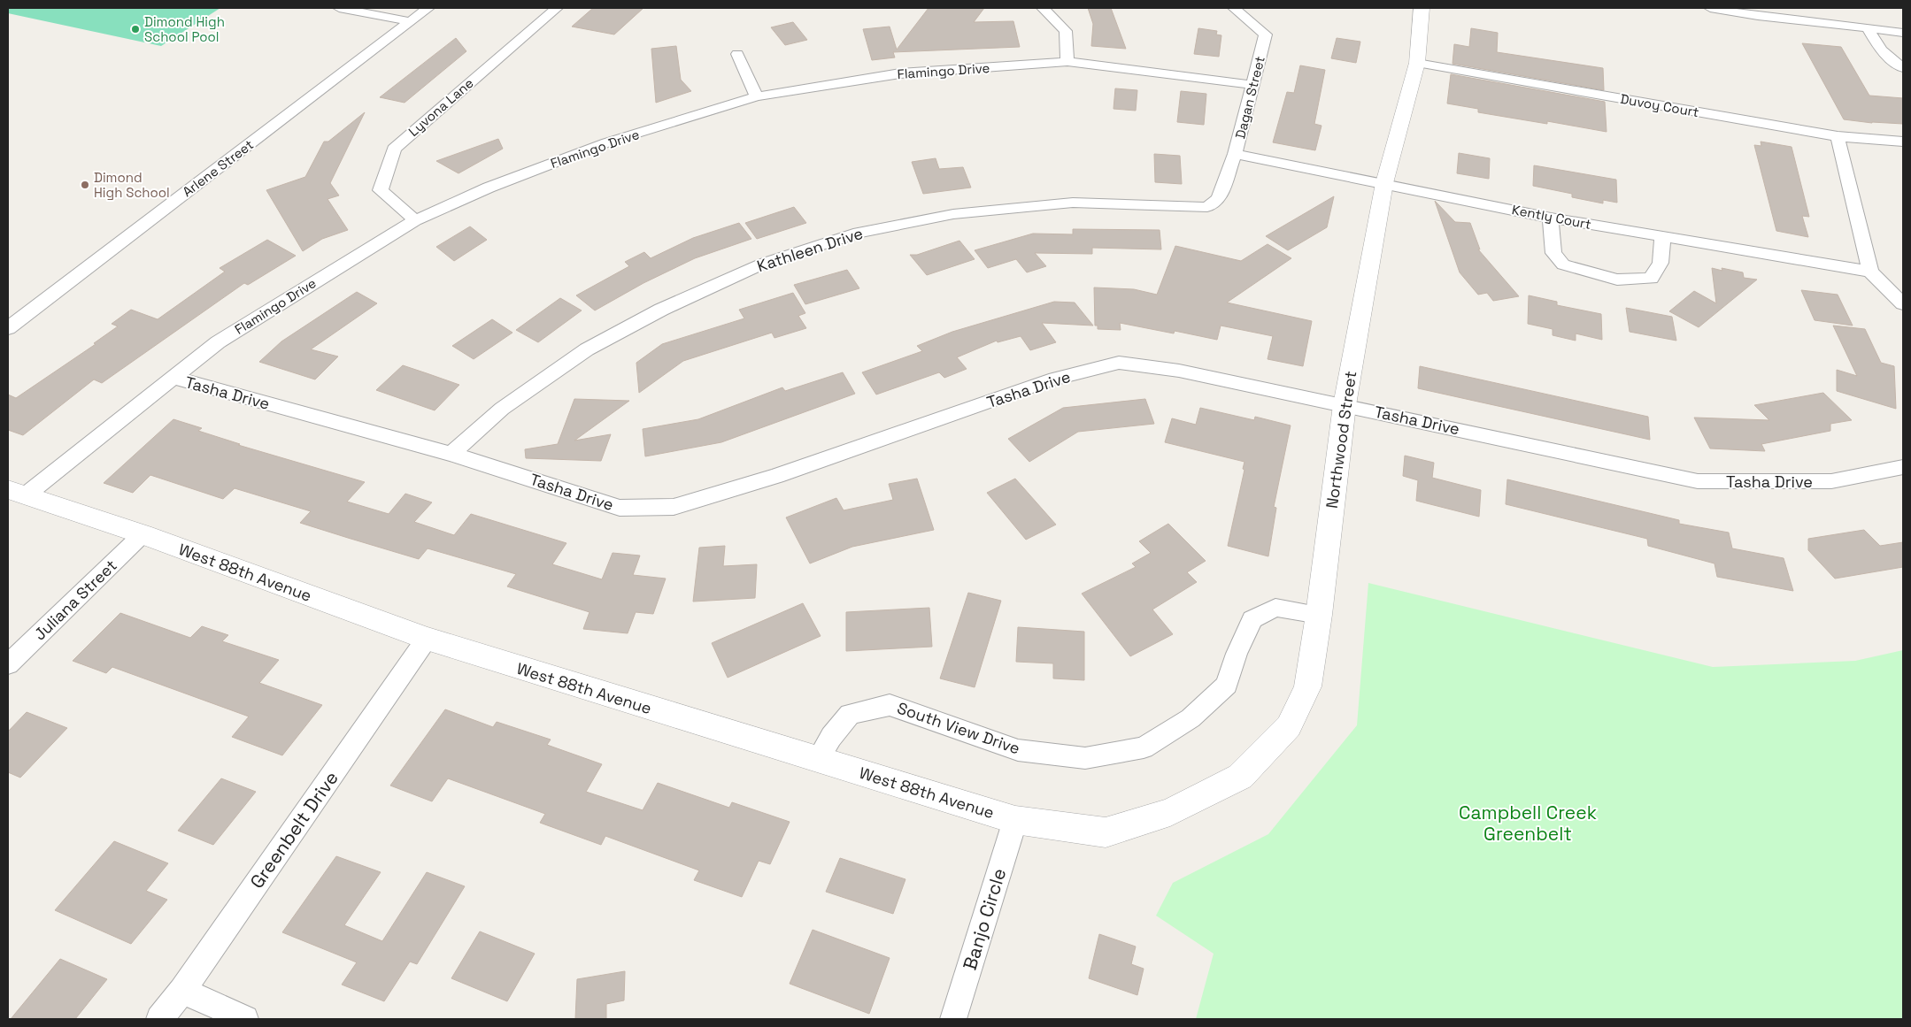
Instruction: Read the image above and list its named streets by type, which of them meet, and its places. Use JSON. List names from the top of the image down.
{
  "streets": {
    "street": [
      "Flamingo Drive",
      "Dagan Street",
      "Duvoy Court",
      "Lyvona Lane",
      "Arlene Street",
      "Kently Court",
      "Kathleen Drive",
      "Tasha Drive",
      "Northwood Street",
      "West 88th Avenue",
      "Juliana Street",
      "South View Drive",
      "Greenbelt Drive",
      "Banjo Circle"
    ]
  },
  "crossings": [
    ["Flamingo Drive", "Dagan Street"],
    ["Flamingo Drive", "Lyvona Lane"],
    ["Flamingo Drive", "Tasha Drive"],
    ["Flamingo Drive", "West 88th Avenue"],
    ["Dagan Street", "Kently Court"],
    ["Dagan Street", "Kathleen Drive"],
    ["Duvoy Court", "Northwood Street"],
    ["Kently Court", "Northwood Street"],
    ["Kathleen Drive", "Tasha Drive"],
    ["Tasha Drive", "Northwood Street"],
    ["Northwood Street", "West 88th Avenue"],
    ["Northwood Street", "South View Drive"],
    ["West 88th Avenue", "Juliana Street"],
    ["West 88th Avenue", "South View Drive"],
    ["West 88th Avenue", "Greenbelt Drive"],
    ["West 88th Avenue", "Banjo Circle"]
  ],
  "parks": ["Campbell Creek Greenbelt"],
  "places": ["Dimond High School Pool", "Dimond High School"]
}
